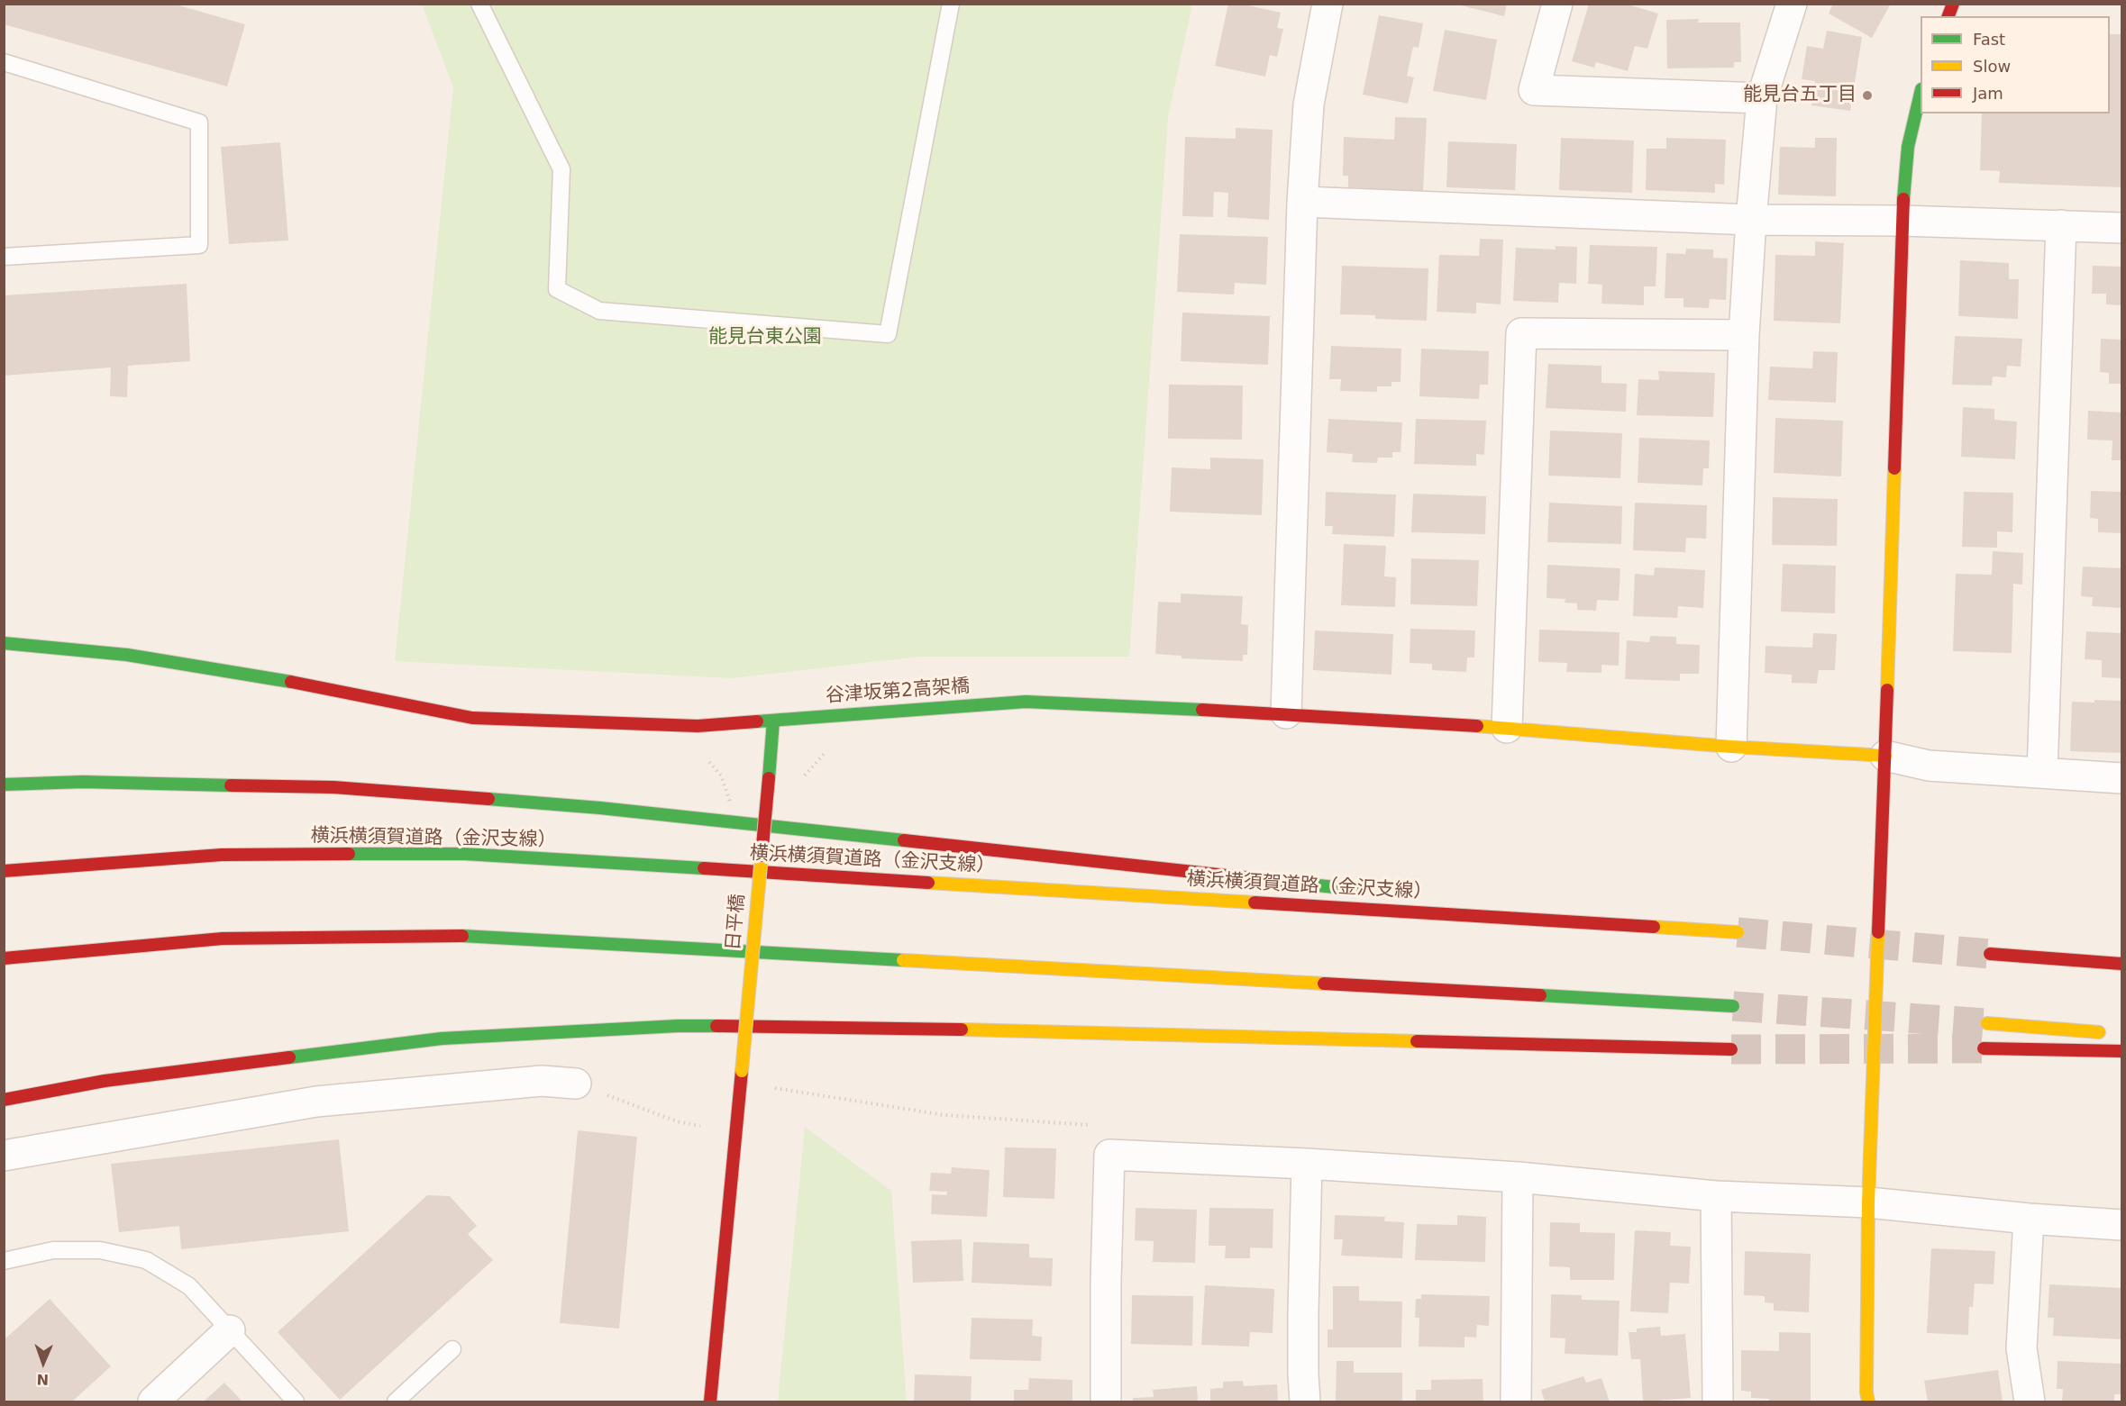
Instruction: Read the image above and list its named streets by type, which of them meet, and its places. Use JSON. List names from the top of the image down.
{
  "streets": {
    "main road": ["谷津坂第2高架橋", "横浜横須賀道路（金沢支線）", "日平橋"]
  },
  "crossings": [
    ["谷津坂第2高架橋", "日平橋"]
  ],
  "parks": ["能見台東公園"],
  "places": ["能見台五丁目"],
  "legend": ["Fast", "Slow", "Jam"],
  "north": "bottom"
}
